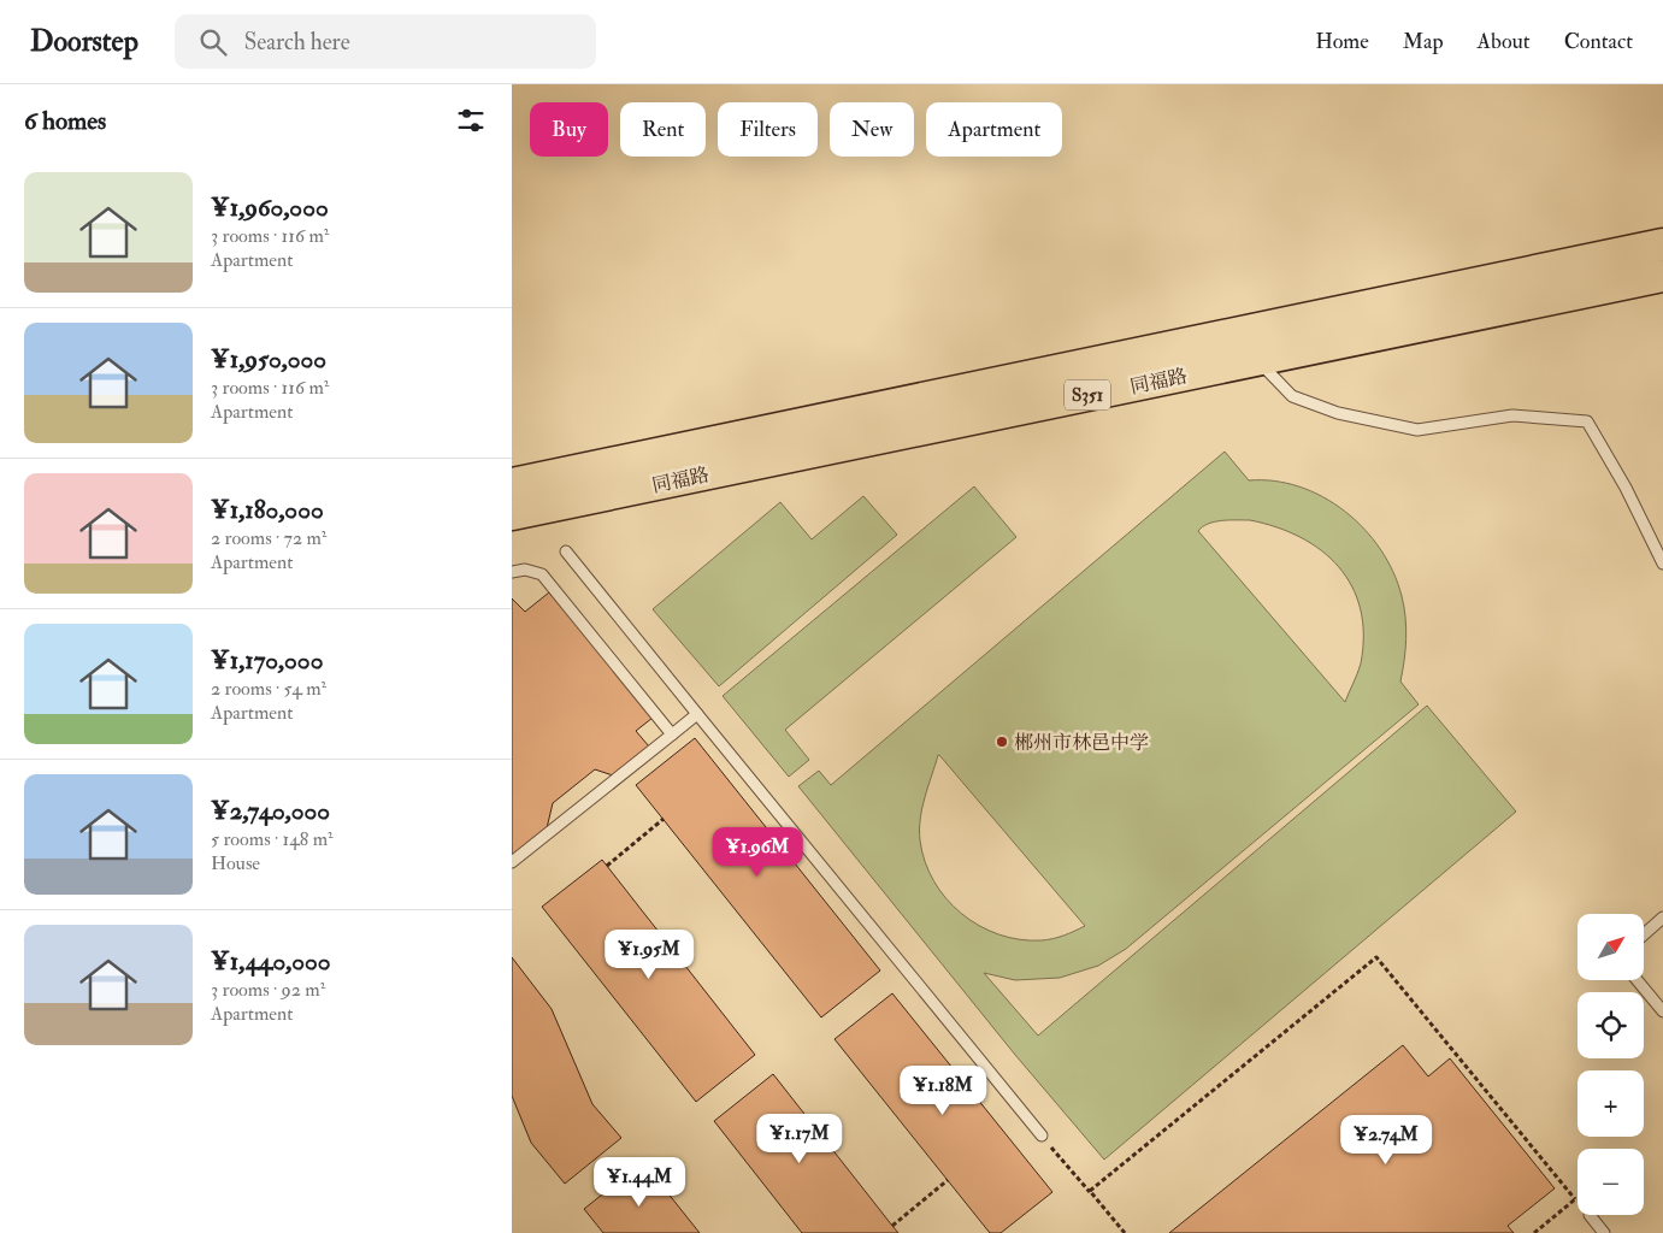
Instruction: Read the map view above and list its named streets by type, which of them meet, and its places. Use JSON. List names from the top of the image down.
{
  "streets": {
    "main road": ["同福路", "S351"]
  },
  "places": ["郴州市林邑中学"],
  "north": "top right",
  "page": {
    "header": "Doorstep",
    "search": "Search here",
    "nav": [
      "Home",
      "Map",
      "About",
      "Contact"
    ],
    "heading": "6 homes",
    "chip": [
      "Buy",
      "Rent",
      "Filters",
      "New",
      "Apartment"
    ],
    "list": [
      {
        "name": "¥1,960,000",
        "note": "3 rooms · 116 m² · Apartment"
      },
      {
        "name": "¥1,950,000",
        "note": "3 rooms · 116 m² · Apartment"
      },
      {
        "name": "¥1,180,000",
        "note": "2 rooms · 72 m² · Apartment"
      },
      {
        "name": "¥1,170,000",
        "note": "2 rooms · 54 m² · Apartment"
      },
      {
        "name": "¥2,740,000",
        "note": "5 rooms · 148 m² · House"
      },
      {
        "name": "¥1,440,000",
        "note": "3 rooms · 92 m² · Apartment"
      }
    ],
    "price": [
      "¥1.96M",
      "¥1.95M",
      "¥1.18M",
      "¥1.17M",
      "¥2.74M",
      "¥1.44M"
    ],
    "map_buttons": ["+", "−"]
  }
}
